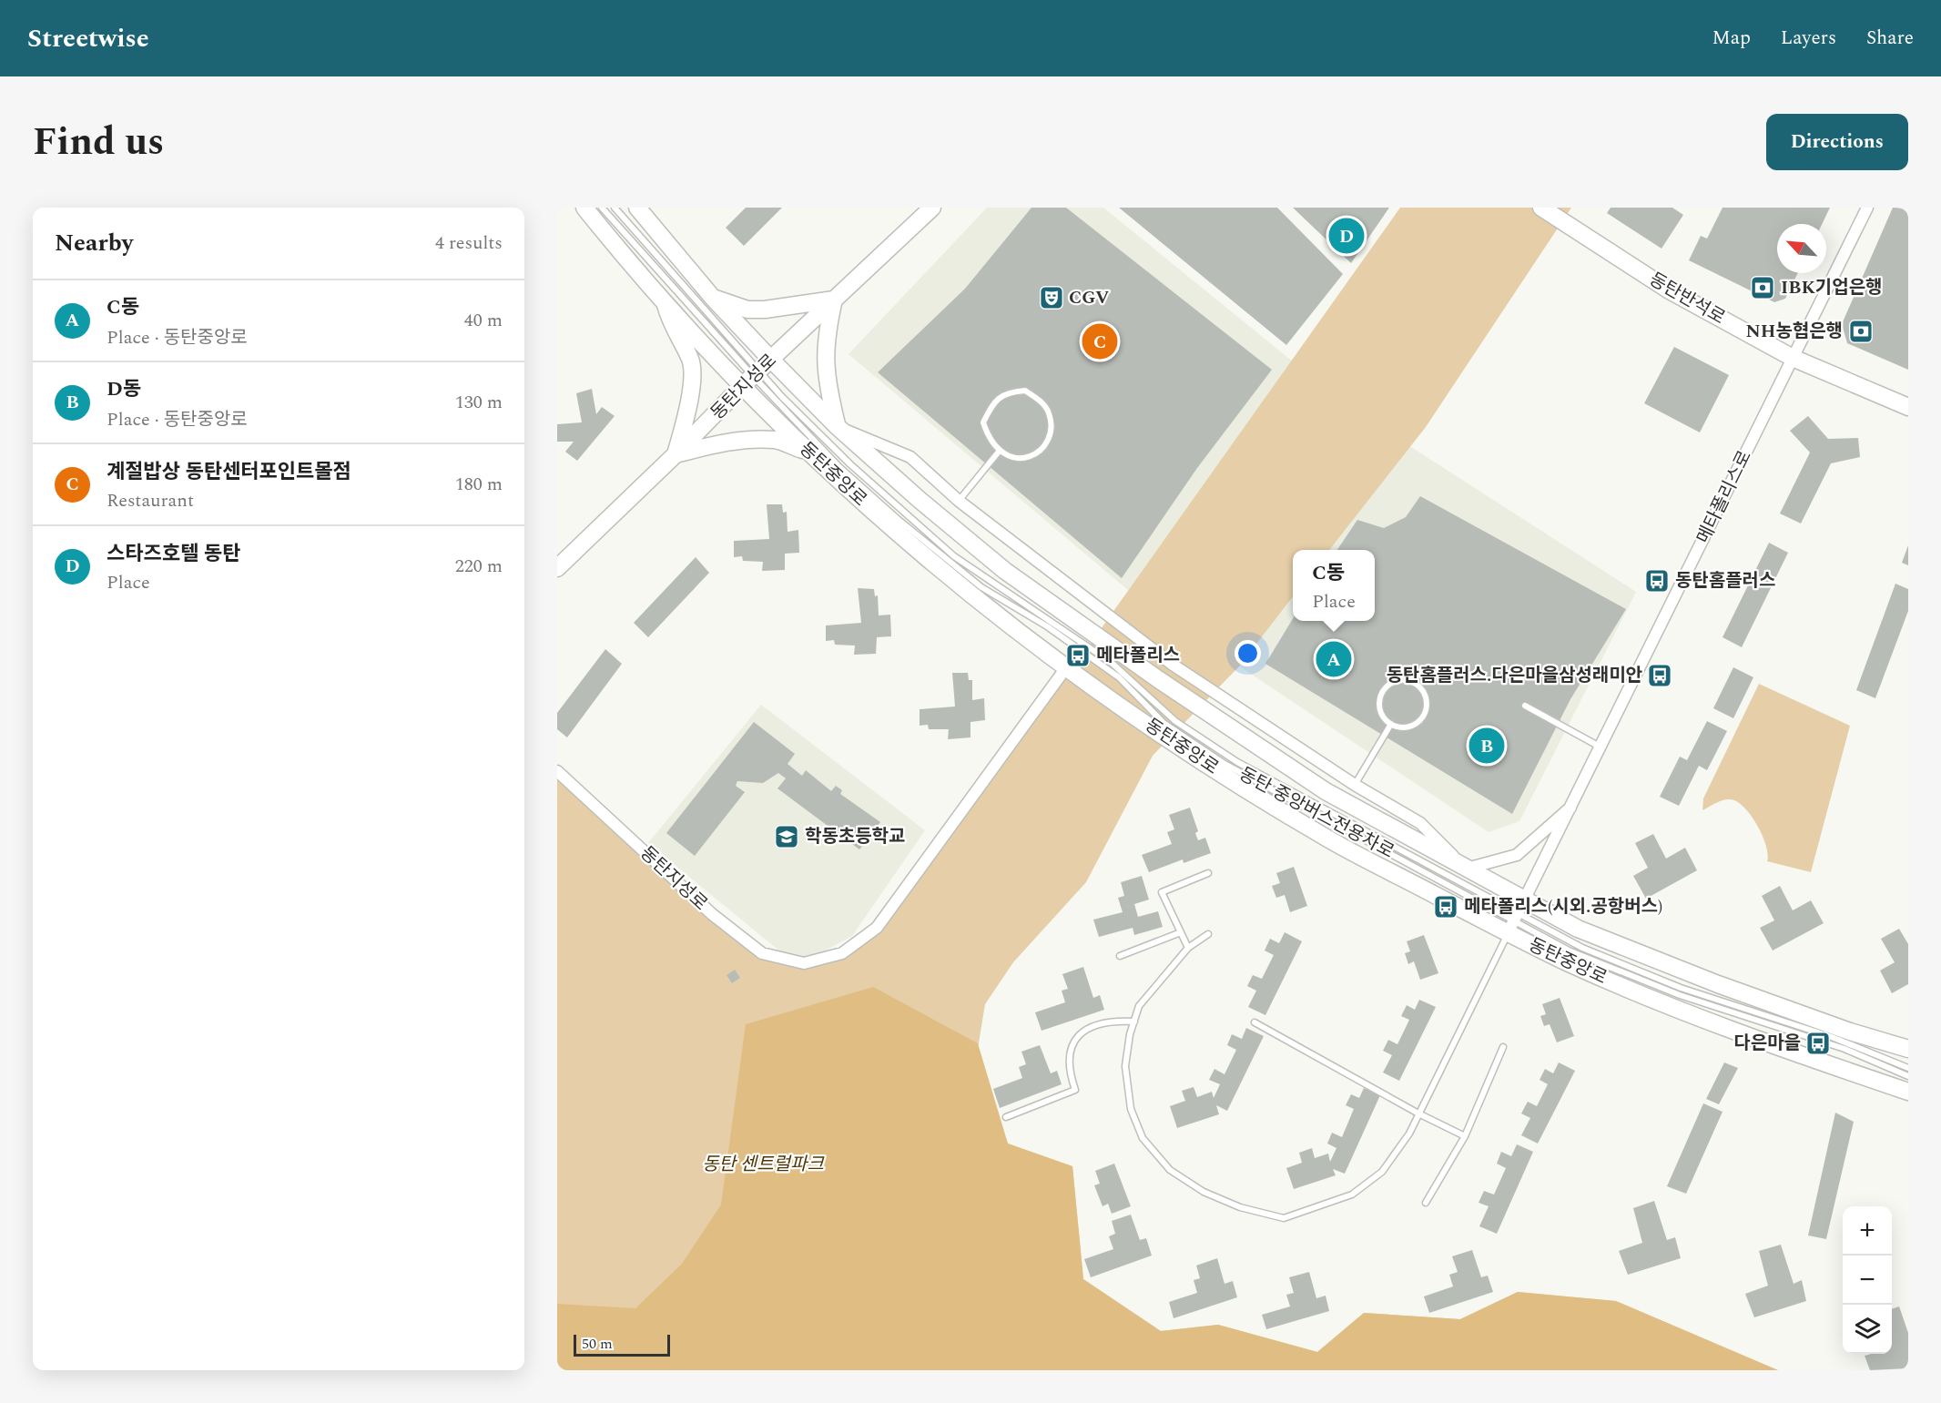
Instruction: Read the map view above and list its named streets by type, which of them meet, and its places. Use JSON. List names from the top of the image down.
{
  "streets": {
    "street": [
      "동탄반석로",
      "동탄지성로",
      "동탄중앙로",
      "메타폴리스로"
    ],
    "lane": ["동탄 중앙버스전용차로"]
  },
  "crossings": [
    ["동탄반석로", "메타폴리스로"],
    ["동탄지성로", "동탄중앙로"],
    ["동탄지성로", "동탄 중앙버스전용차로"],
    ["동탄중앙로", "메타폴리스로"],
    ["동탄중앙로", "동탄 중앙버스전용차로"],
    ["메타폴리스로", "동탄 중앙버스전용차로"]
  ],
  "parks": ["동탄 센트럴파크"],
  "places": {
    "bank": ["IBK기업은행", "NH농협은행"],
    "theatre": ["CGV"],
    "bus stop": [
      "동탄홈플러스",
      "메타폴리스",
      "동탄홈플러스.다은마을삼성래미안",
      "메타폴리스(시외.공항버스)",
      "다은마을"
    ],
    "school or university": ["학동초등학교"]
  },
  "scale_bar": "50 m",
  "north": "top left",
  "page": {
    "header": "Streetwise",
    "nav": ["Map", "Layers", "Share"],
    "title": "Find us",
    "buttons": "Directions",
    "heading": ["Nearby", "4 results"],
    "pins": [
      "D",
      "C",
      "A",
      "B"
    ],
    "list": [
      {
        "mark": "A",
        "name": "C동",
        "note": "Place · 동탄중앙로",
        "value": "40 m"
      },
      {
        "mark": "B",
        "name": "D동",
        "note": "Place · 동탄중앙로",
        "value": "130 m"
      },
      {
        "mark": "C",
        "name": "계절밥상 동탄센터포인트몰점",
        "note": "Restaurant",
        "value": "180 m"
      },
      {
        "mark": "D",
        "name": "스타즈호텔 동탄",
        "note": "Place",
        "value": "220 m"
      }
    ],
    "popup": ["C동", "Place"],
    "map_buttons": ["+", "−"],
    "scale": "50 m"
  }
}
